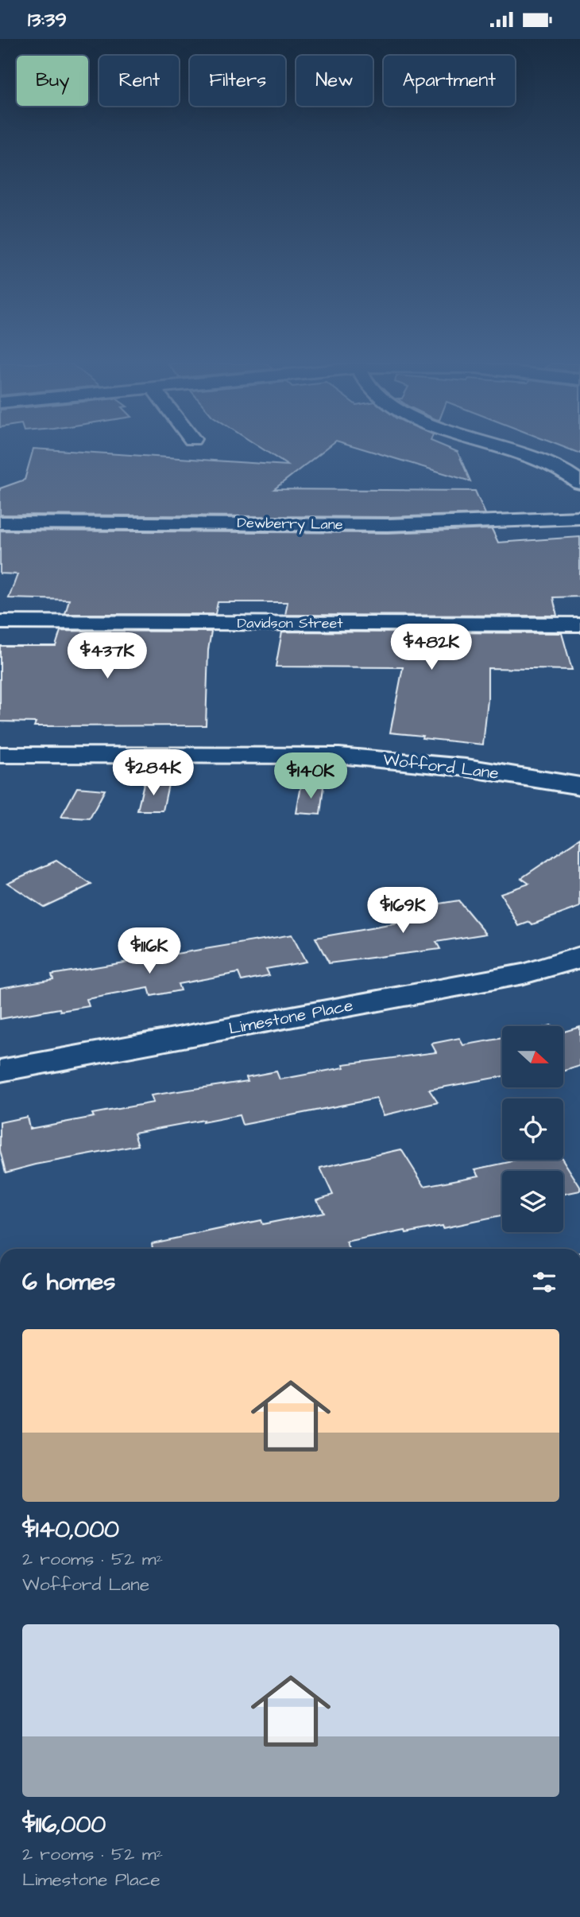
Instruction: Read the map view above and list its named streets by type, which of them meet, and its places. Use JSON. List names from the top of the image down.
{
  "streets": {
    "street": [
      "Dewberry Lane",
      "Davidson Street",
      "Wofford Lane",
      "Limestone Place"
    ]
  },
  "north": "right",
  "page": {
    "status": "13:39",
    "chip": [
      "Buy",
      "Rent",
      "Filters",
      "New",
      "Apartment"
    ],
    "price": [
      "$482K",
      "$437K",
      "$284K",
      "$140K",
      "$169K",
      "$116K"
    ],
    "heading": "6 homes",
    "list": [
      {
        "name": "$140,000",
        "note": "2 rooms · 52 m² · Wofford Lane"
      },
      {
        "name": "$116,000",
        "note": "2 rooms · 52 m² · Limestone Place"
      }
    ]
  }
}
